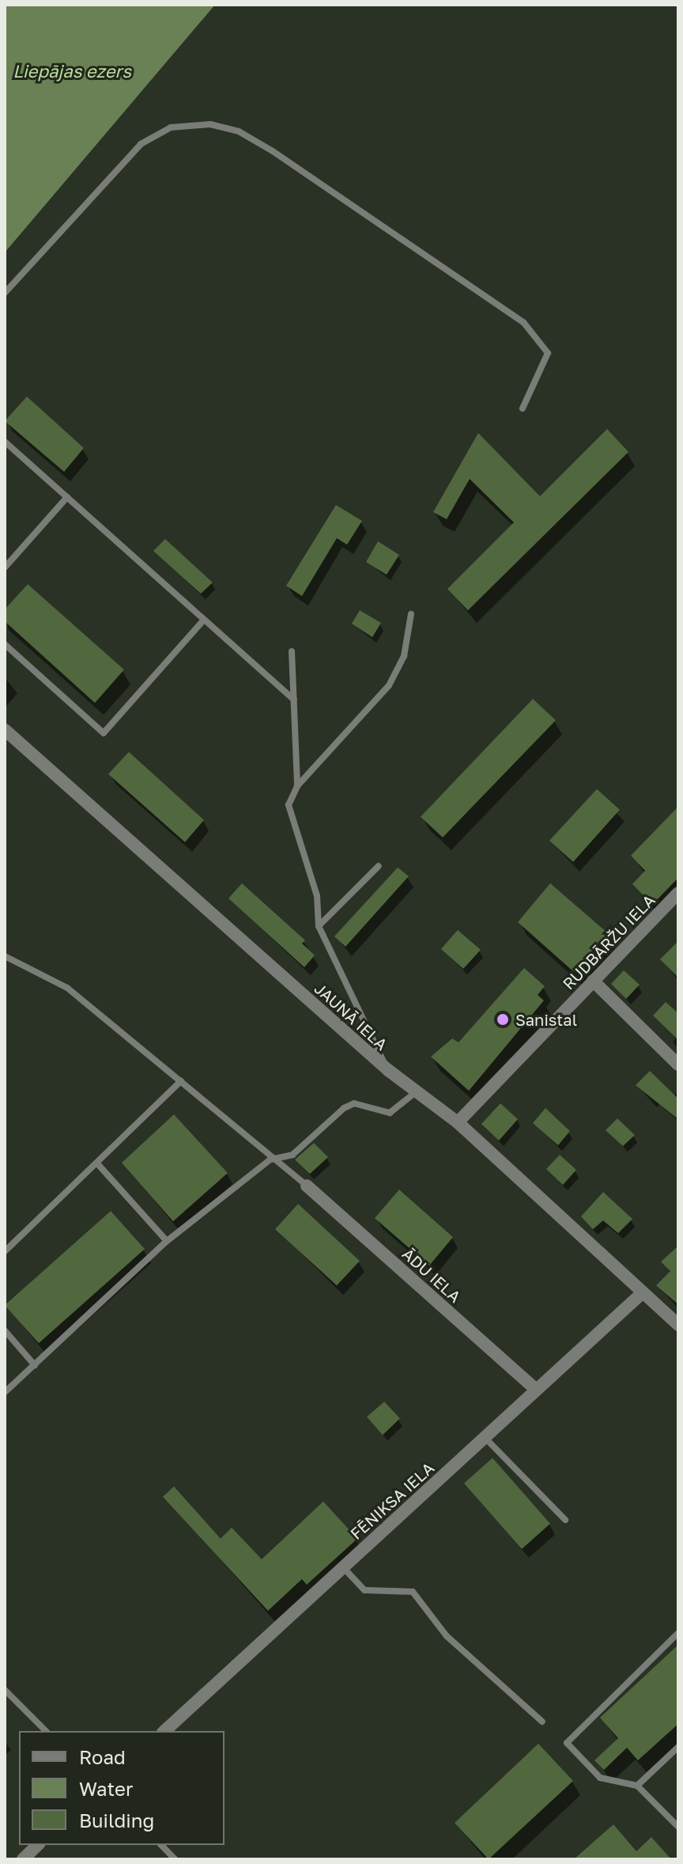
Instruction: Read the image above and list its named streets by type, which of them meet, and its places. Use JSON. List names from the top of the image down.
{
  "streets": {
    "street": [
      "RUDBĀRŽU IELA",
      "JAUNĀ IELA",
      "ĀDU IELA",
      "FĒNIKSA IELA"
    ]
  },
  "crossings": [
    ["RUDBĀRŽU IELA", "JAUNĀ IELA"],
    ["JAUNĀ IELA", "FĒNIKSA IELA"],
    ["ĀDU IELA", "FĒNIKSA IELA"]
  ],
  "water": ["Liepājas ezers"],
  "places": ["Sanistal"],
  "legend": ["Road", "Water", "Building"]
}
